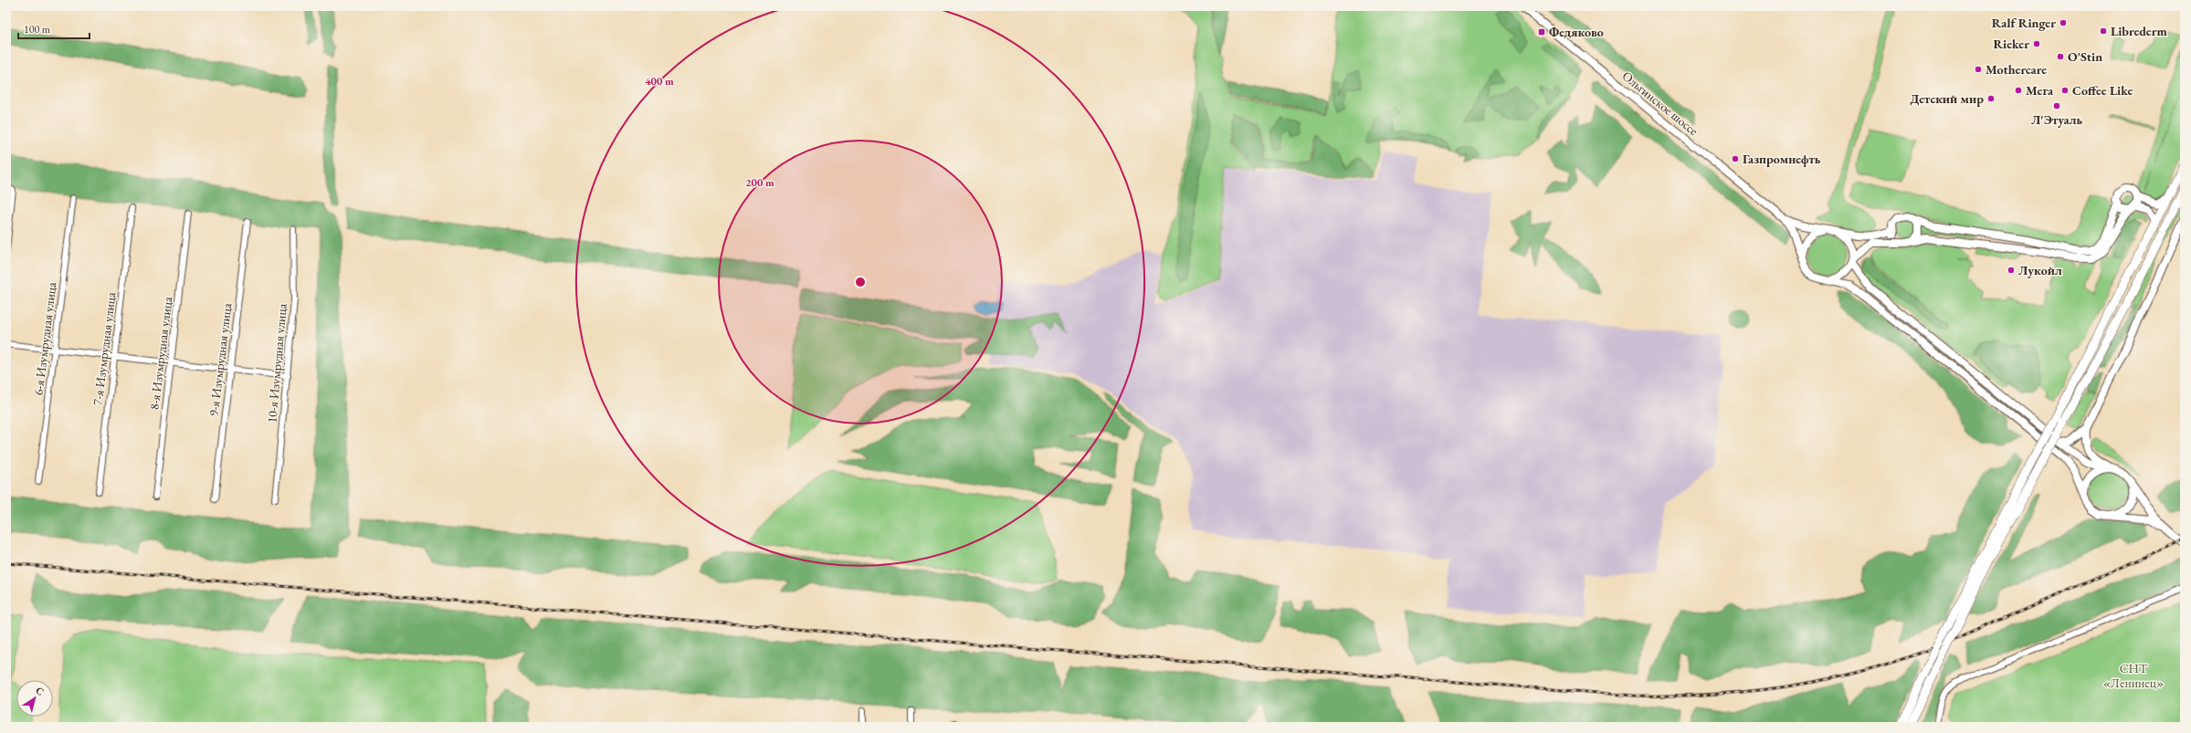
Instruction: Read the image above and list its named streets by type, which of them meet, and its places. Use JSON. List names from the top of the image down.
{
  "streets": {
    "main road": ["Ольгинское шоссе"],
    "street": [
      "6-я Изумрудная улица",
      "7-я Изумрудная улица",
      "8-я Изумрудная улица",
      "9-я Изумрудная улица",
      "10-я Изумрудная улица"
    ]
  },
  "parks": ["СНТ «Ленинец»"],
  "places": {
    "other": [
      "Ralf Ringer",
      "Librederm",
      "Rieker",
      "O'Stin",
      "Mothercare",
      "Мега",
      "Coffee Like",
      "Детский мир",
      "Л'Этуаль",
      "Газпромнефть",
      "Лукойл"
    ],
    "transit": ["Федяково"]
  },
  "scale_bar": "100 m",
  "north": "top right",
  "rings": ["400 m", "200 m"]
}
